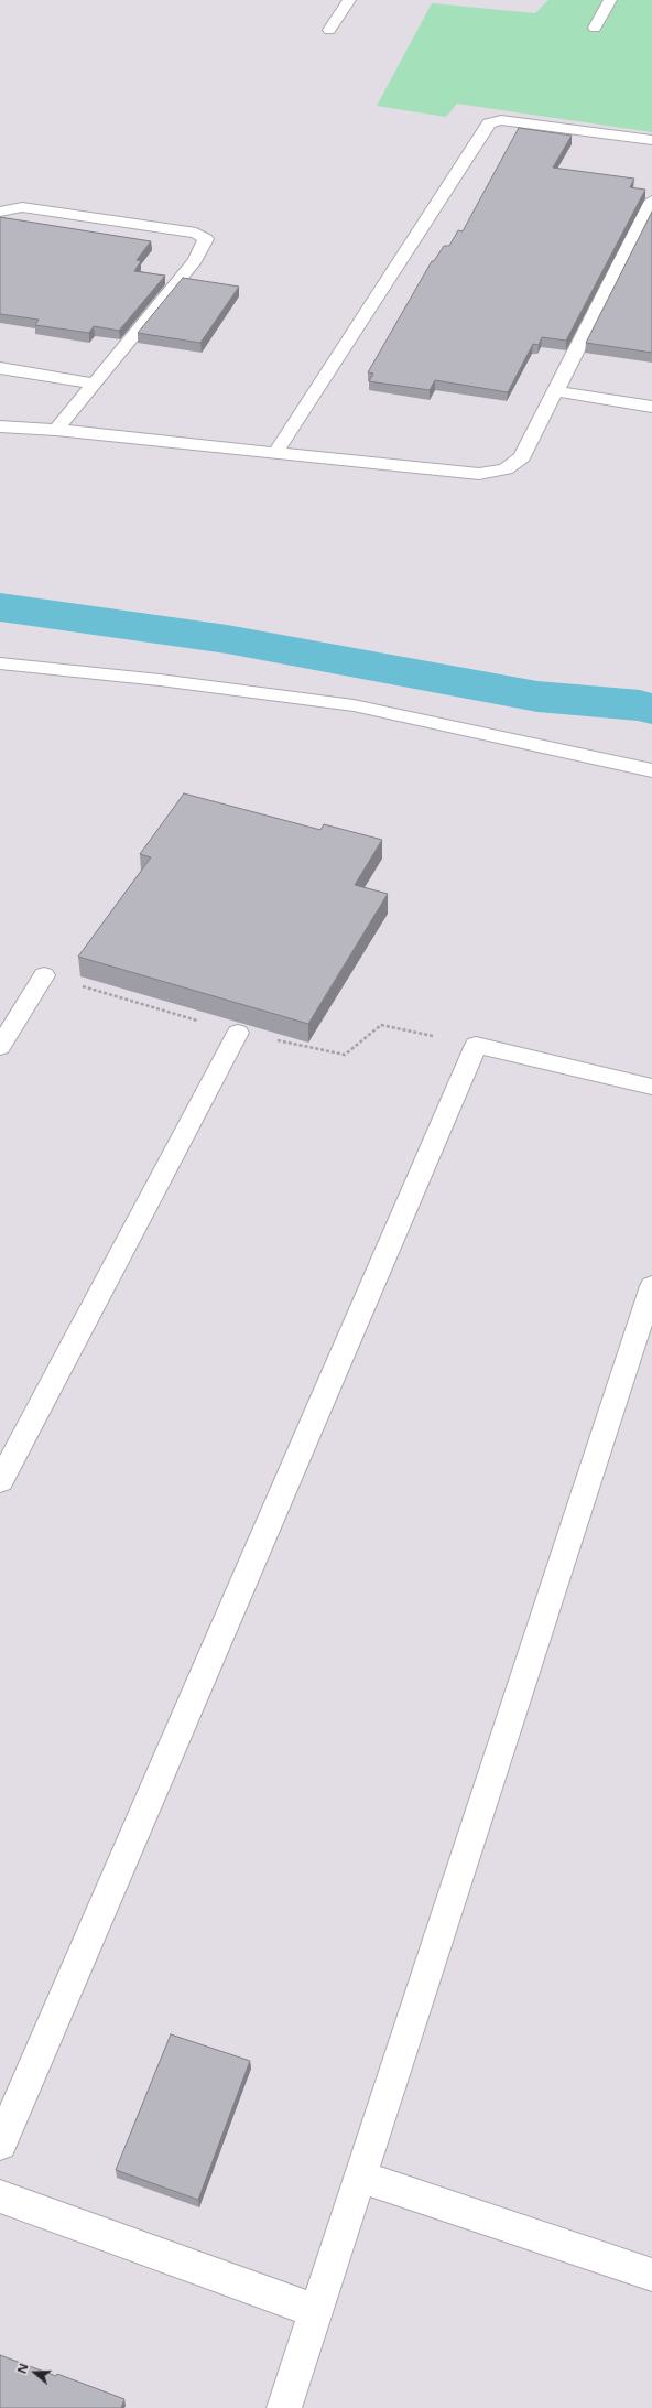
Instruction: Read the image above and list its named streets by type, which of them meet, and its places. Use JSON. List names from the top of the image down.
{
  "north": "left"
}
